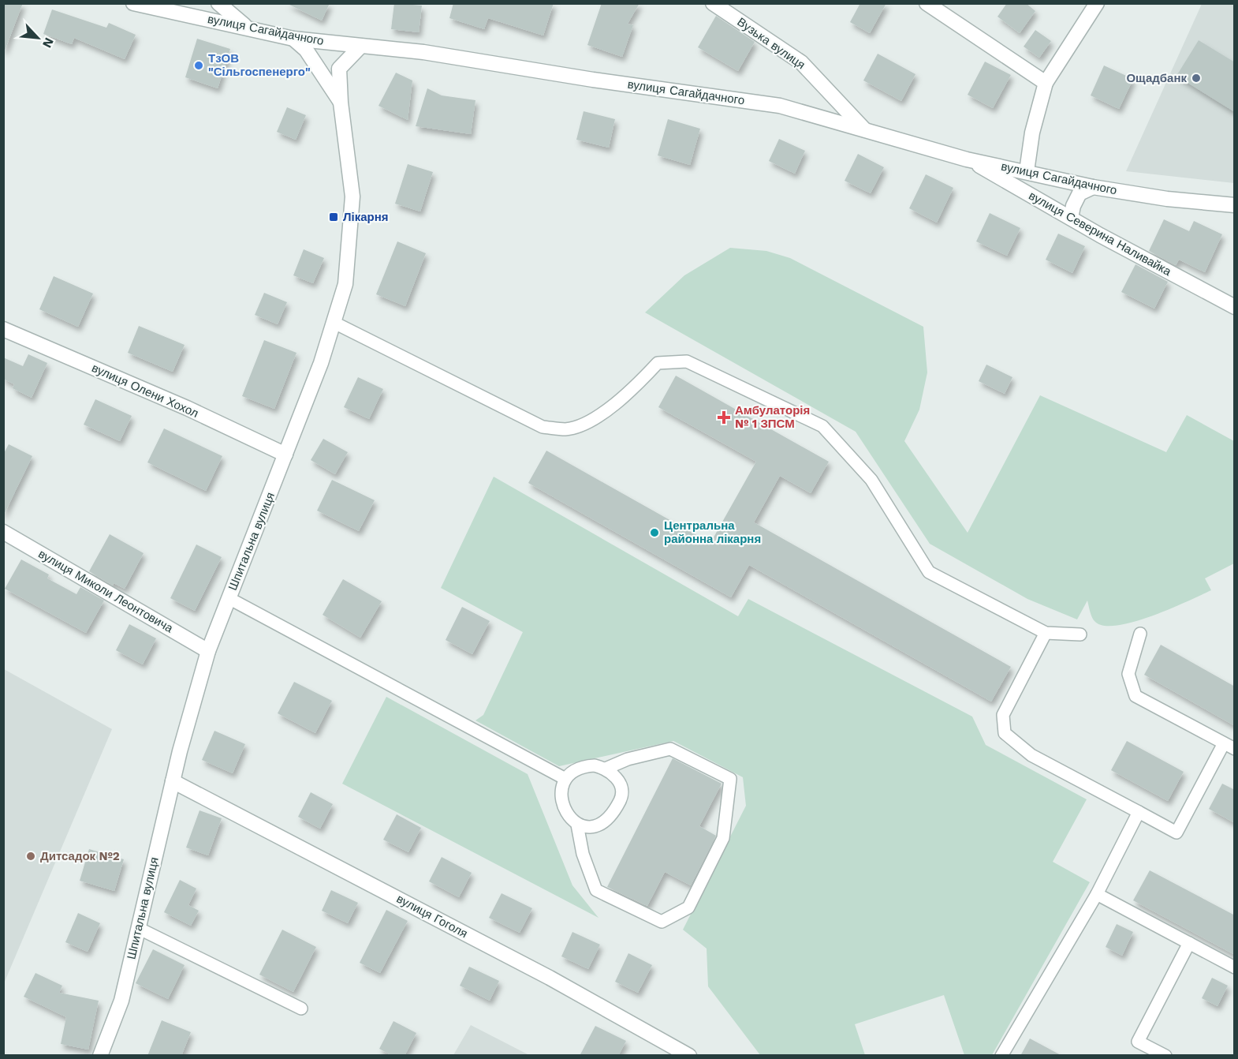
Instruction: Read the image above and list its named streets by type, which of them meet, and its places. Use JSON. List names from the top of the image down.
{
  "streets": {
    "street": [
      "вулиця Сагайдачного",
      "Вузька вулиця",
      "вулиця Северина Наливайка",
      "вулиця Олени Хохол",
      "Шпитальна вулиця",
      "вулиця Миколи Леонтовича",
      "вулиця Гоголя"
    ]
  },
  "crossings": [
    ["вулиця Сагайдачного", "Вузька вулиця"],
    ["вулиця Сагайдачного", "вулиця Северина Наливайка"],
    ["вулиця Сагайдачного", "Шпитальна вулиця"],
    ["вулиця Олени Хохол", "Шпитальна вулиця"],
    ["Шпитальна вулиця", "вулиця Миколи Леонтовича"],
    ["Шпитальна вулиця", "вулиця Гоголя"]
  ],
  "places": {
    "other": [
      "ТзОВ \"Сільгоспенерго\"",
      "Ощадбанк",
      "Центральна районна лікарня",
      "Дитсадок №2"
    ],
    "transit": ["Лікарня"],
    "health": ["Амбулаторія № 1 ЗПСМ"]
  },
  "north": "bottom right"
}
